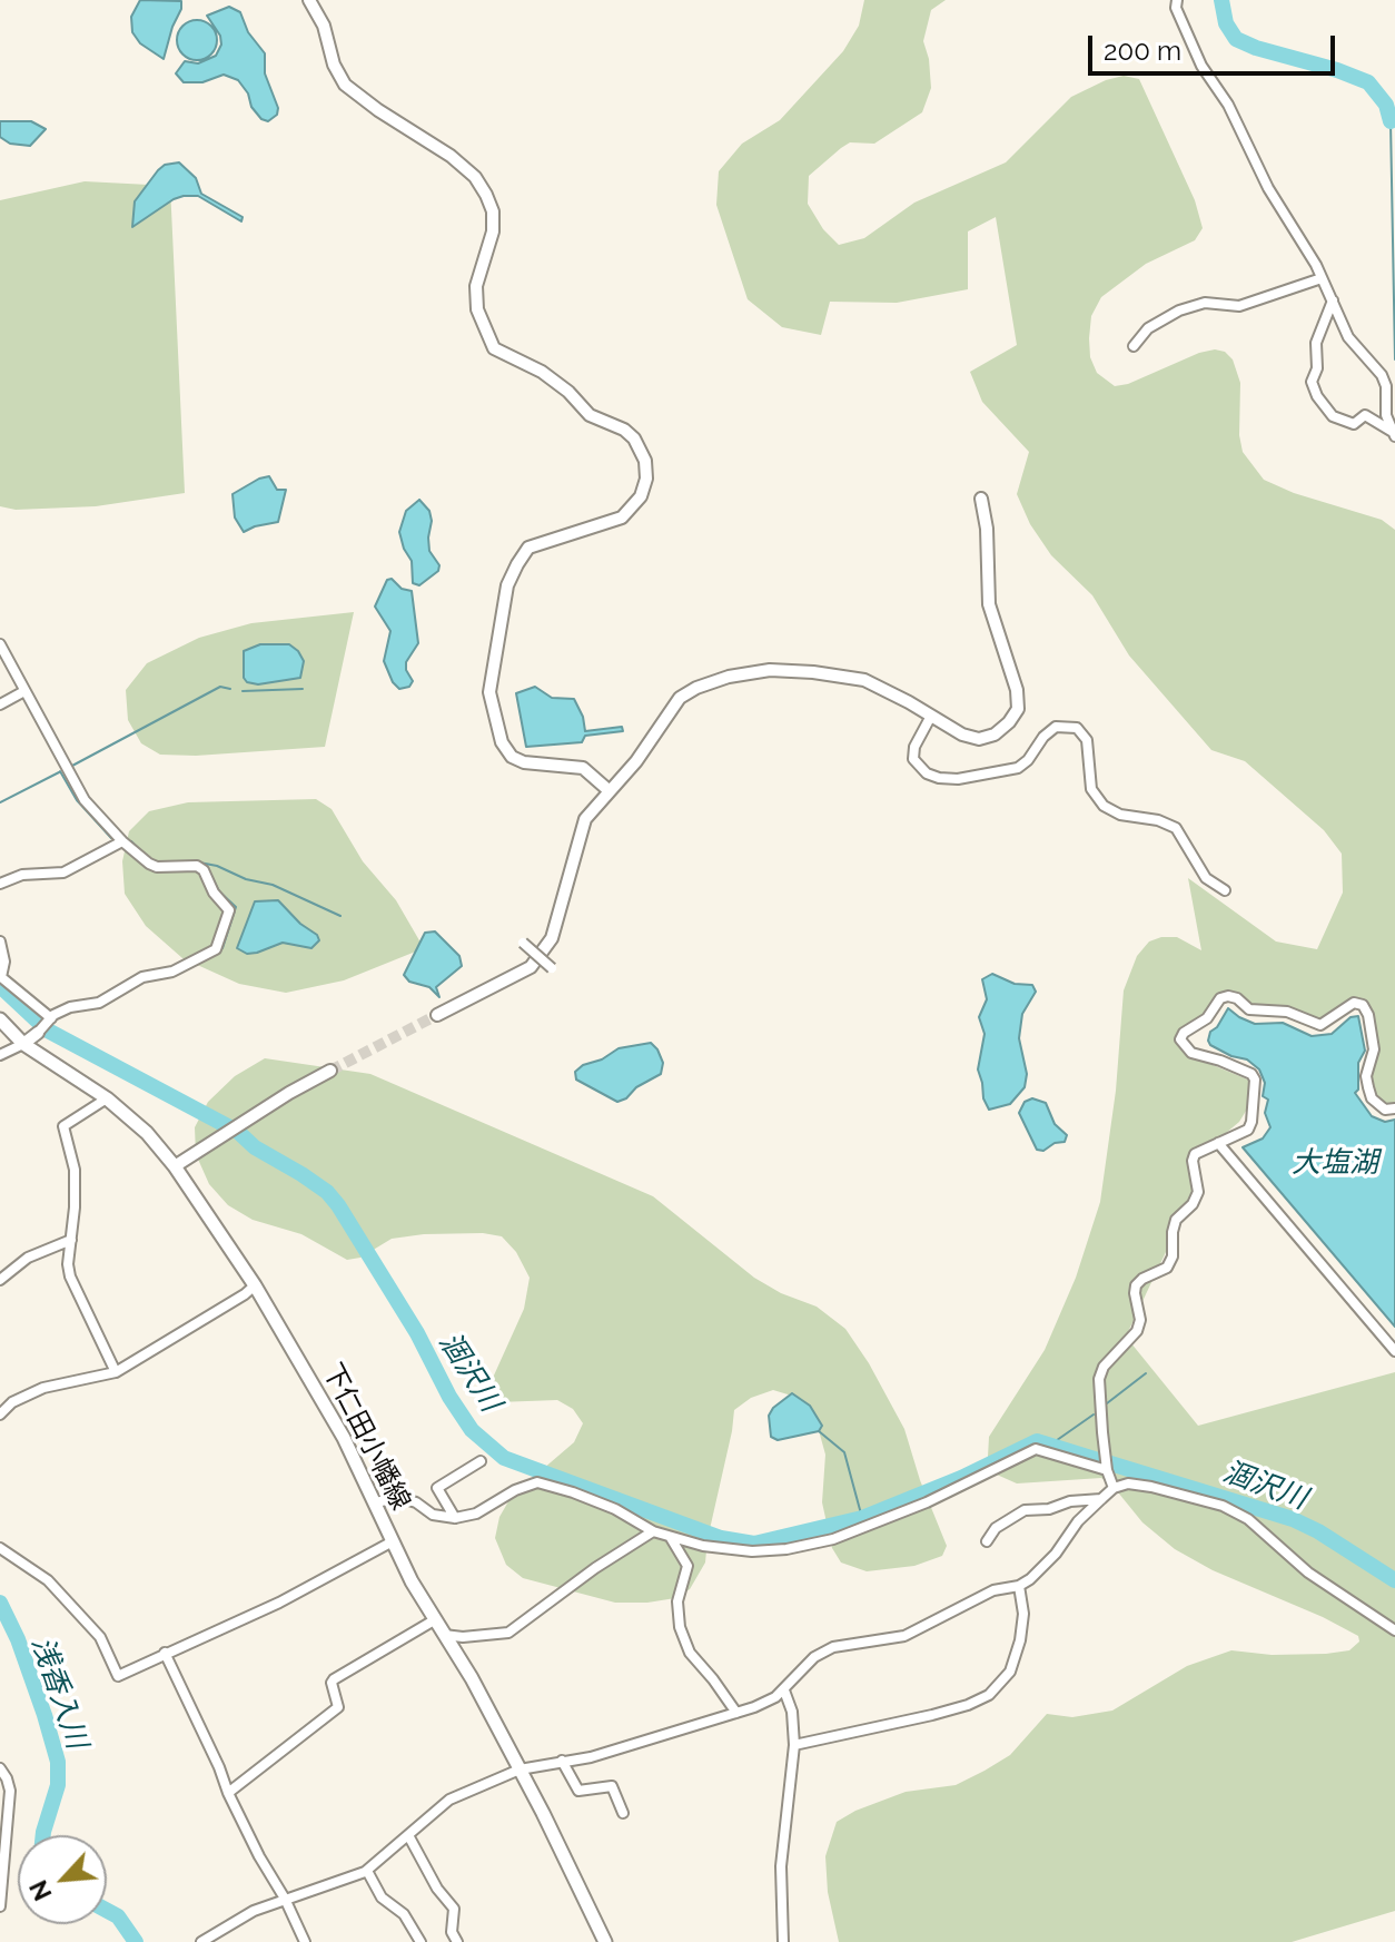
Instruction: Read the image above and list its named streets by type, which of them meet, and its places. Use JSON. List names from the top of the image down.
{
  "streets": {
    "main road": ["下仁田小幡線"]
  },
  "water": ["大塩湖", "涸沢川", "浅香入川"],
  "scale_bar": "200 m",
  "north": "bottom left"
}
